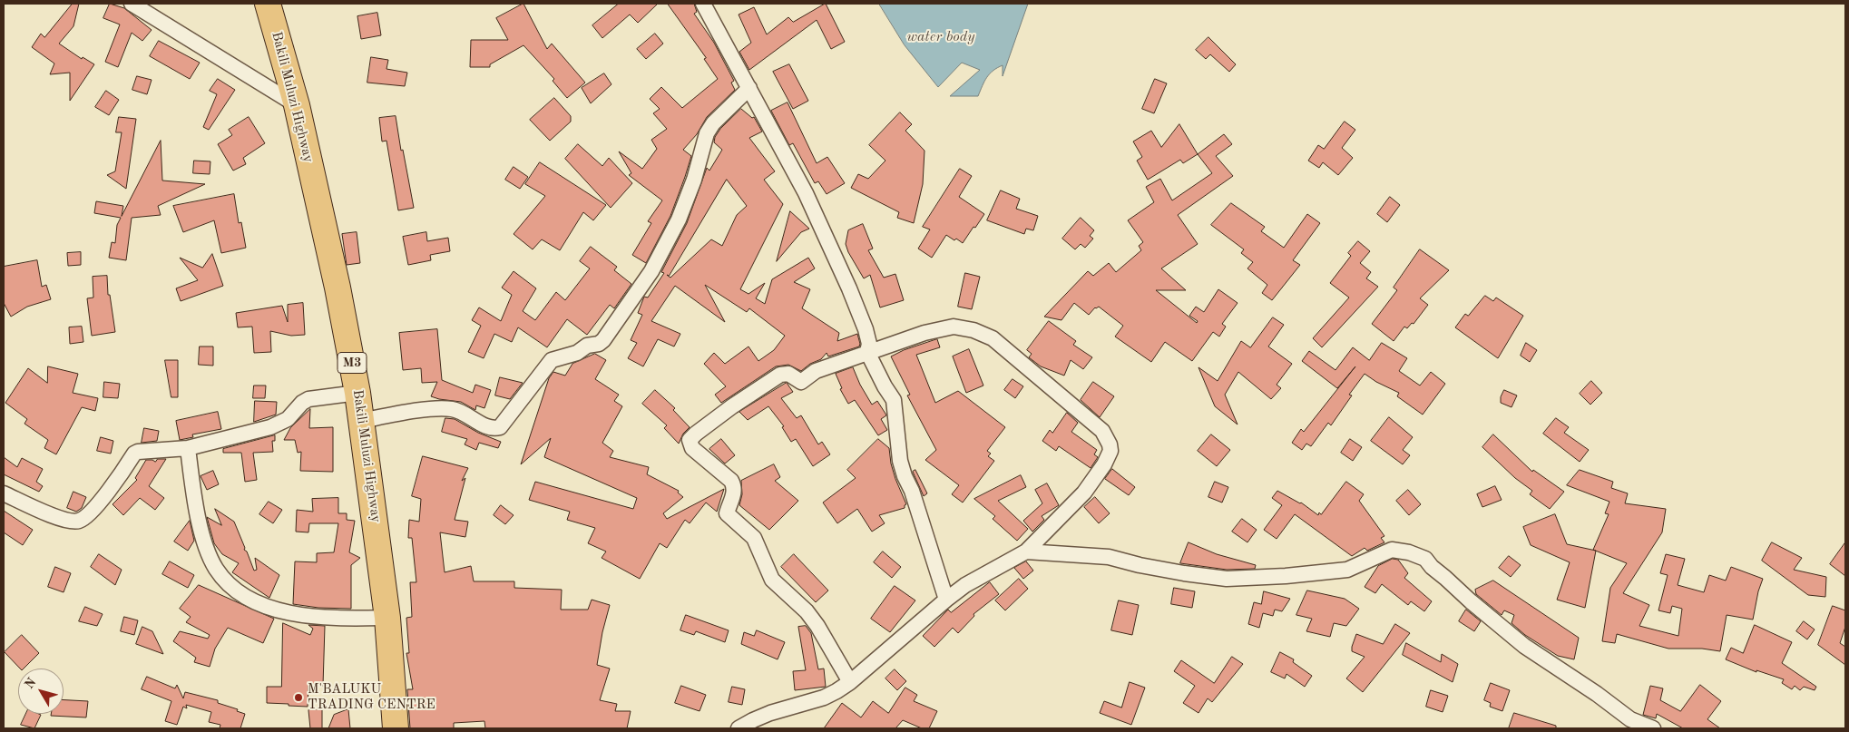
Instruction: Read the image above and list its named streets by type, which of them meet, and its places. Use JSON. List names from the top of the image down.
{
  "streets": {
    "highway": ["Bakili Muluzi Highway", "M3"]
  },
  "water": ["water body"],
  "places": ["M'BALUKU TRADING CENTRE"],
  "north": "top left"
}
